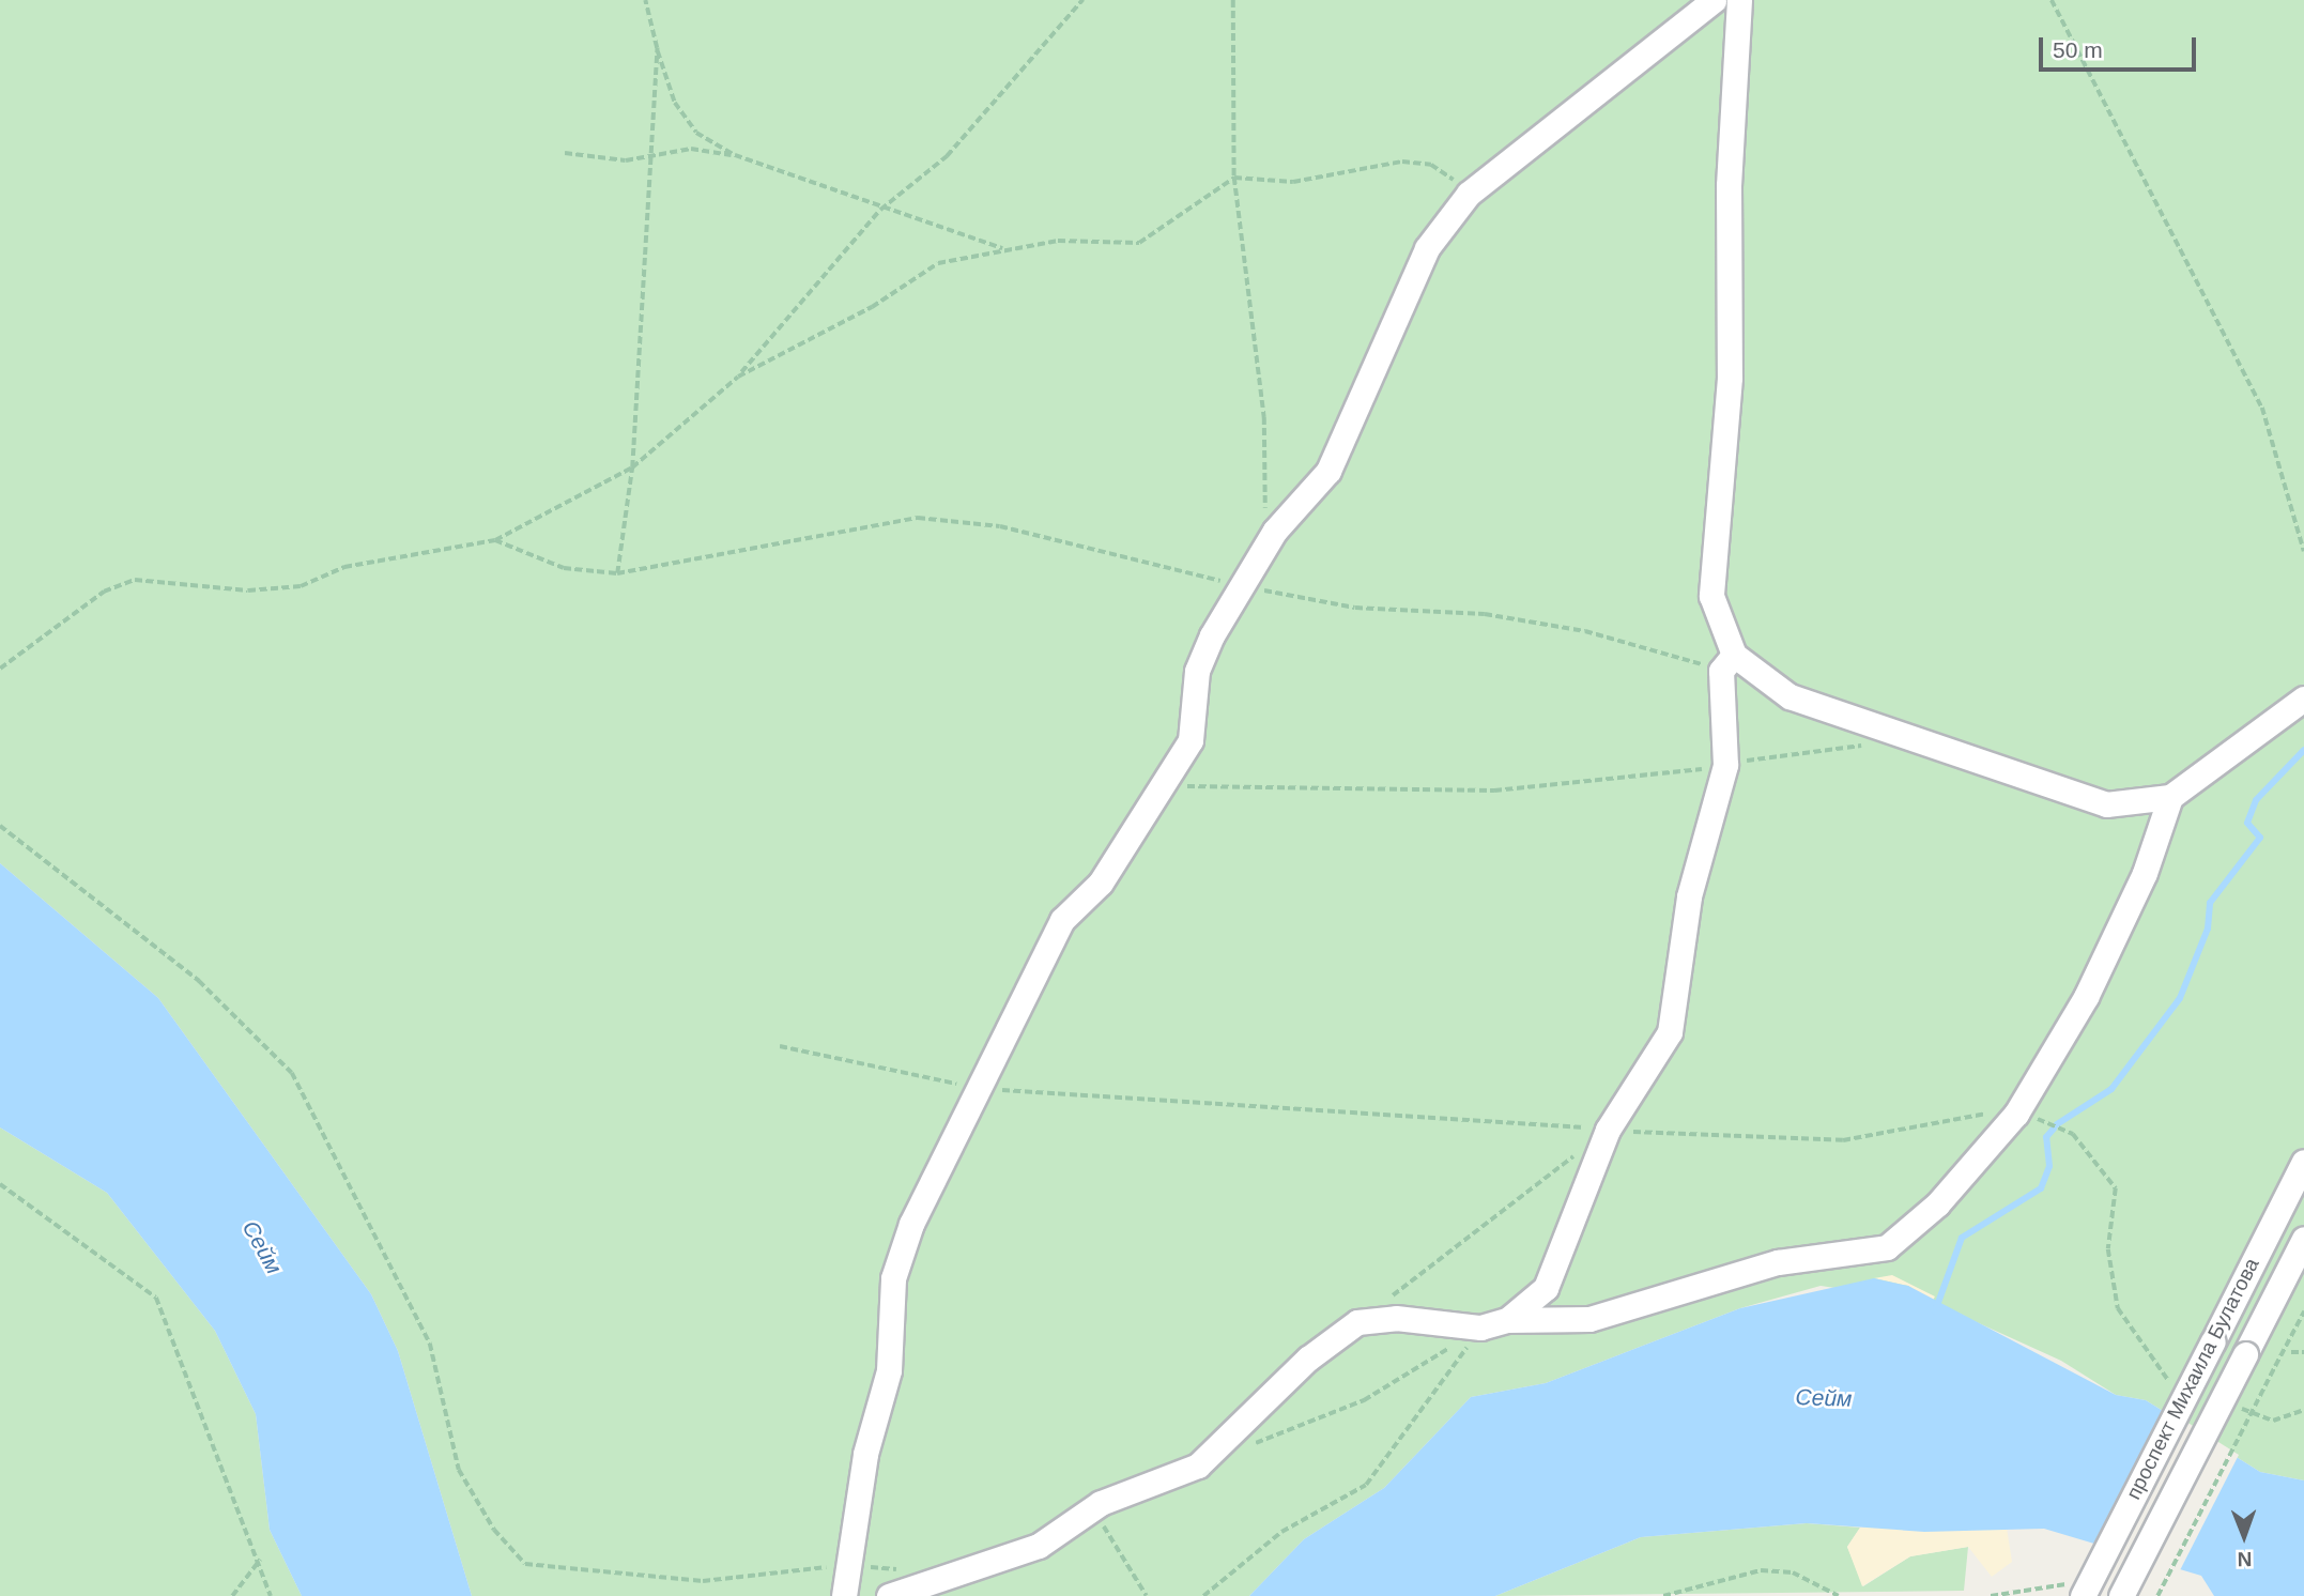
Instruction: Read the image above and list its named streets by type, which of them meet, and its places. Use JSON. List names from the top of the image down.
{
  "streets": {
    "street": ["проспект Михаила Булатова"]
  },
  "water": ["Сейм"],
  "scale_bar": "50 m",
  "north": "bottom"
}
